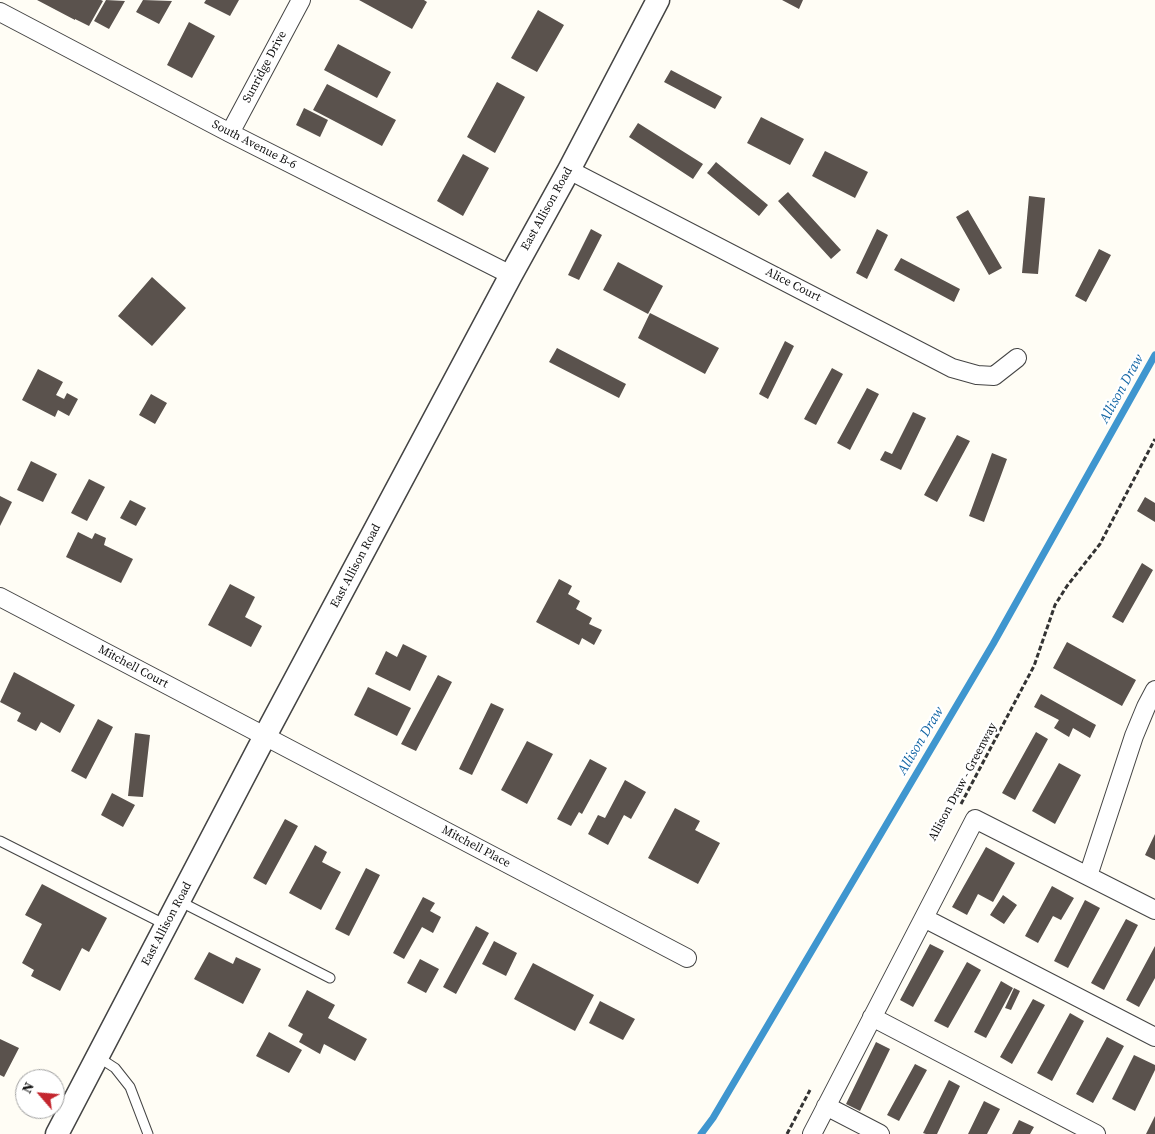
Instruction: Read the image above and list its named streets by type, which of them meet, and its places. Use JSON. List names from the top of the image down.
{
  "streets": {
    "street": [
      "Sunridge Drive",
      "South Avenue B-6",
      "East Allison Road",
      "Alice Court",
      "Mitchell Court",
      "Mitchell Place"
    ],
    "path": ["Allison Draw - Greenway"]
  },
  "crossings": [
    ["Sunridge Drive", "South Avenue B-6"],
    ["South Avenue B-6", "East Allison Road"],
    ["East Allison Road", "Alice Court"],
    ["East Allison Road", "Mitchell Court"],
    ["East Allison Road", "Mitchell Place"],
    ["Mitchell Court", "Mitchell Place"]
  ],
  "water": ["Allison Draw"],
  "north": "top left"
}
